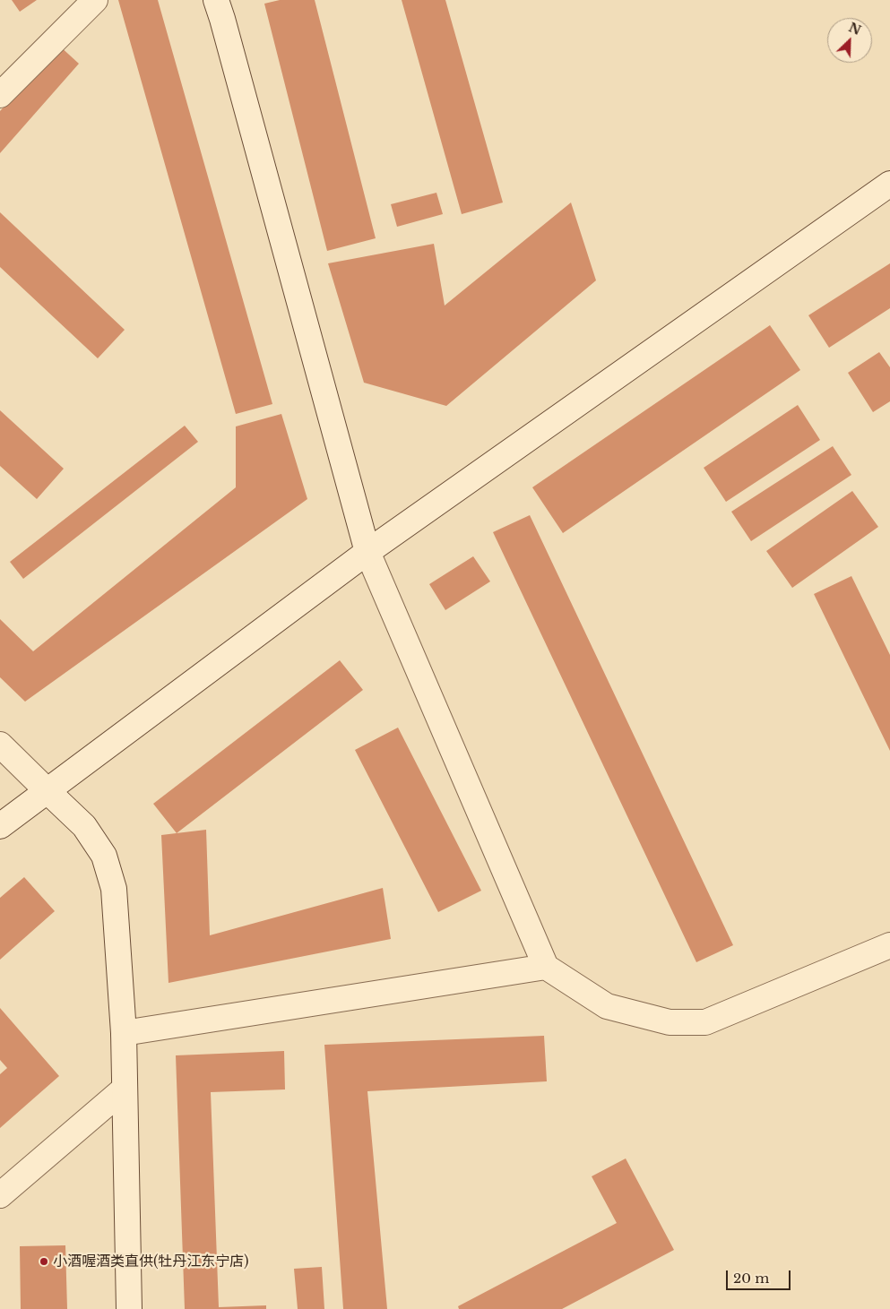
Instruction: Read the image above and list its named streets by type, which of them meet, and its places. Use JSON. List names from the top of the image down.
{
  "places": ["小酒喔酒类直供(牡丹江东宁店)"],
  "scale_bar": "20 m",
  "north": "top right"
}
